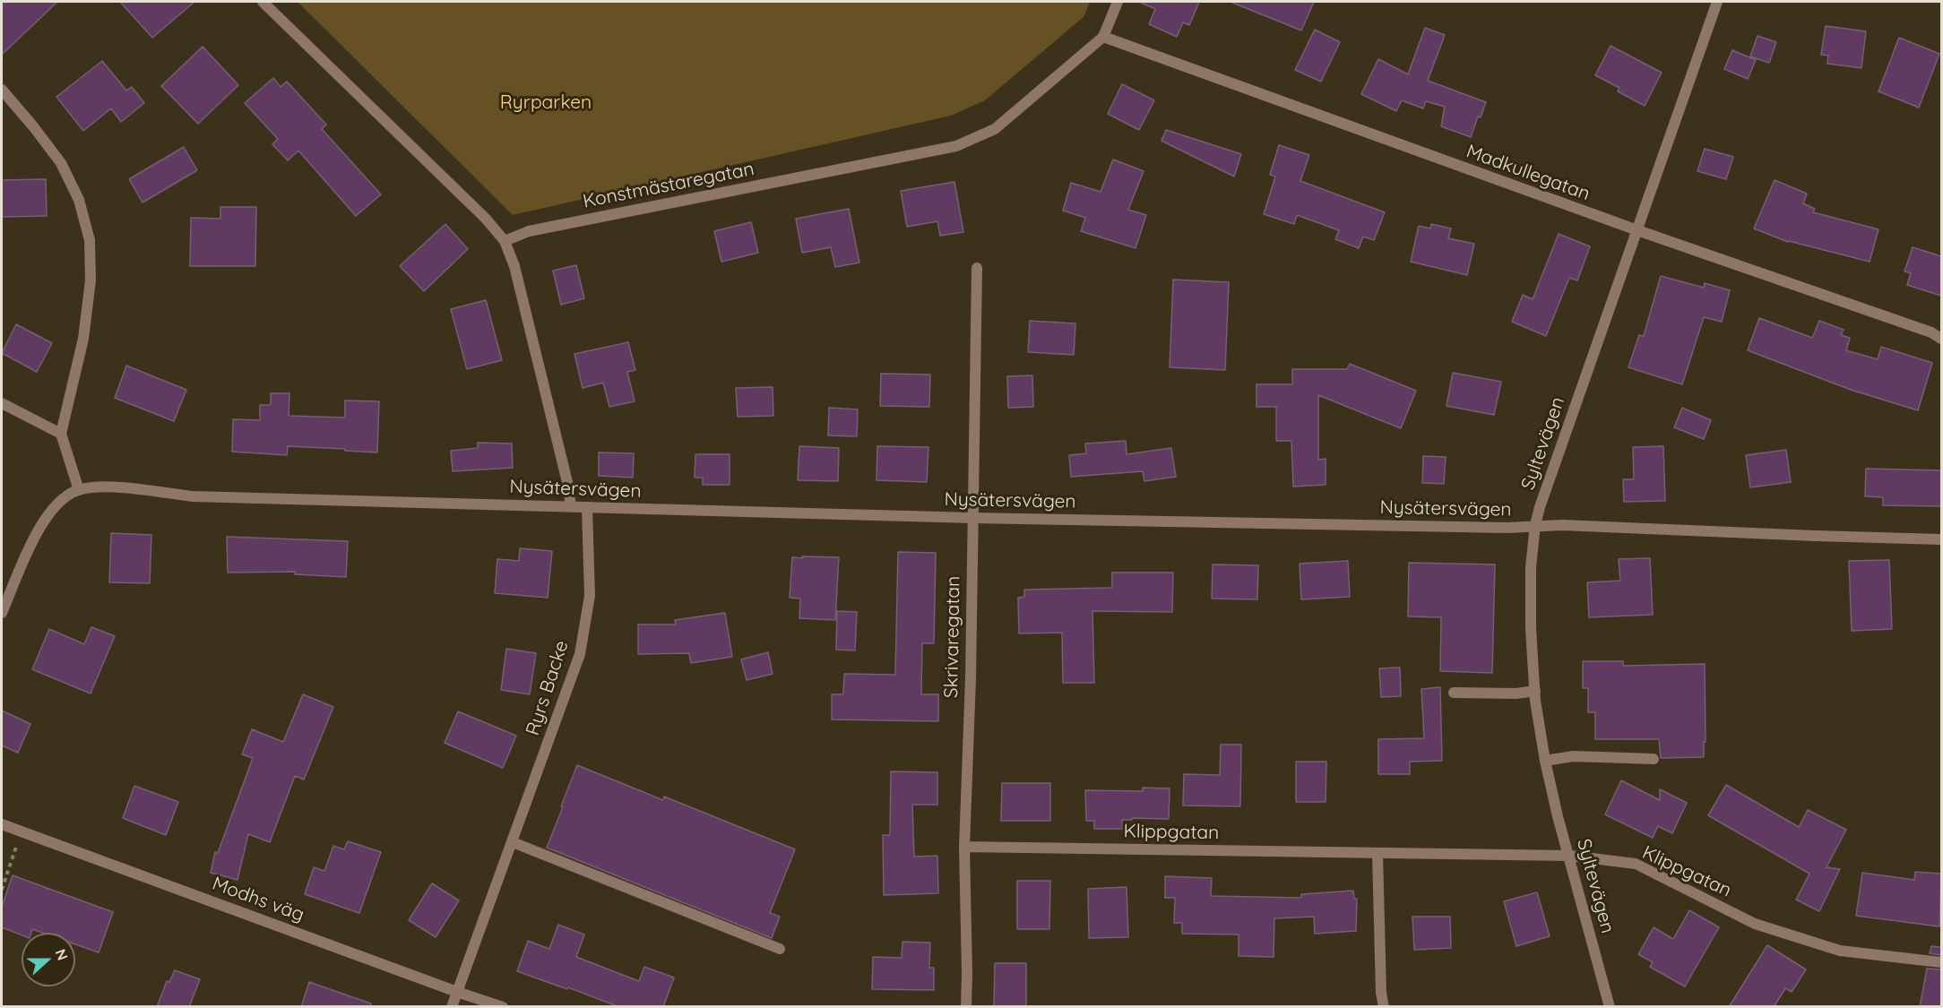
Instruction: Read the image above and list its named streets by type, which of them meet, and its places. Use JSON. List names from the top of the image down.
{
  "streets": {
    "street": [
      "Madkullegatan",
      "Konstmästaregatan",
      "Syltevägen",
      "Nysätersvägen",
      "Skrivaregatan",
      "Ryrs Backe",
      "Klippgatan",
      "Modhs väg"
    ]
  },
  "crossings": [
    ["Madkullegatan", "Konstmästaregatan"],
    ["Madkullegatan", "Syltevägen"],
    ["Syltevägen", "Nysätersvägen"],
    ["Syltevägen", "Klippgatan"],
    ["Nysätersvägen", "Skrivaregatan"],
    ["Nysätersvägen", "Ryrs Backe"],
    ["Skrivaregatan", "Klippgatan"],
    ["Ryrs Backe", "Modhs väg"]
  ],
  "parks": ["Ryrparken"],
  "north": "right"
}
